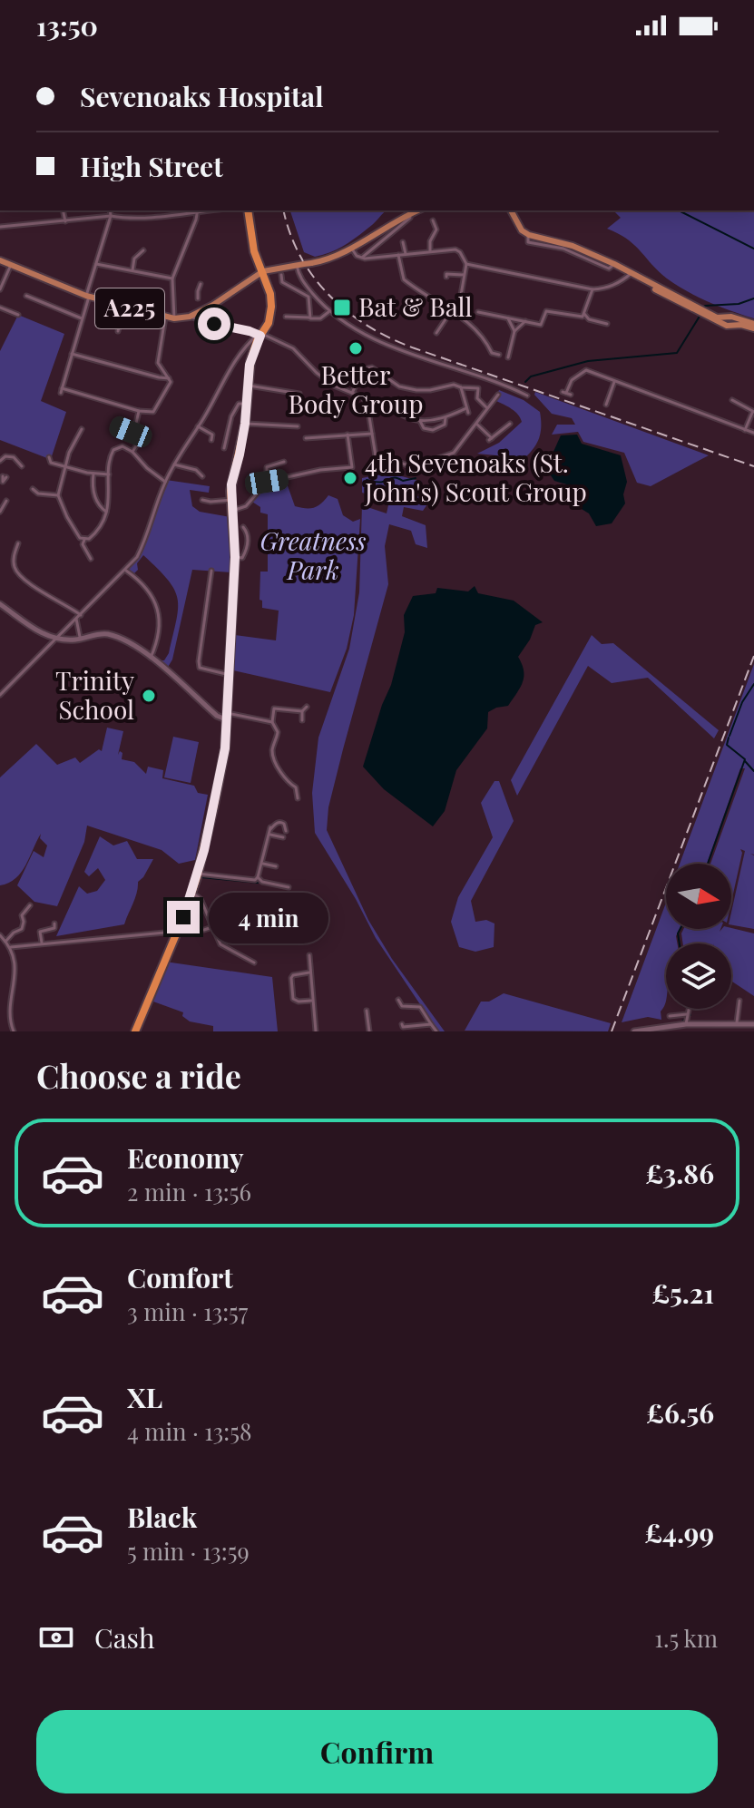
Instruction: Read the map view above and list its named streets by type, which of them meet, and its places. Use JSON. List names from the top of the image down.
{
  "streets": {
    "main road": ["A225"]
  },
  "parks": ["Greatness Park"],
  "places": {
    "transit": ["Bat & Ball"],
    "other": ["Better Body Group", "4th Sevenoaks (St. John's) Scout Group", "Trinity School"]
  },
  "north": "right",
  "page": {
    "status": "13:50",
    "banner": ["Sevenoaks Hospital", "High Street"],
    "bubble": "4 min",
    "heading": "Choose a ride",
    "list": [
      {
        "name": "Economy",
        "note": "2 min · 13:56",
        "value": "£3.86"
      },
      {
        "name": "Comfort",
        "note": "3 min · 13:57",
        "value": "£5.21"
      },
      {
        "name": "XL",
        "note": "4 min · 13:58",
        "value": "£6.56"
      },
      {
        "name": "Black",
        "note": "5 min · 13:59",
        "value": "£4.99"
      }
    ],
    "pay": ["Cash", "1.5 km"],
    "buttons": "Confirm"
  }
}
